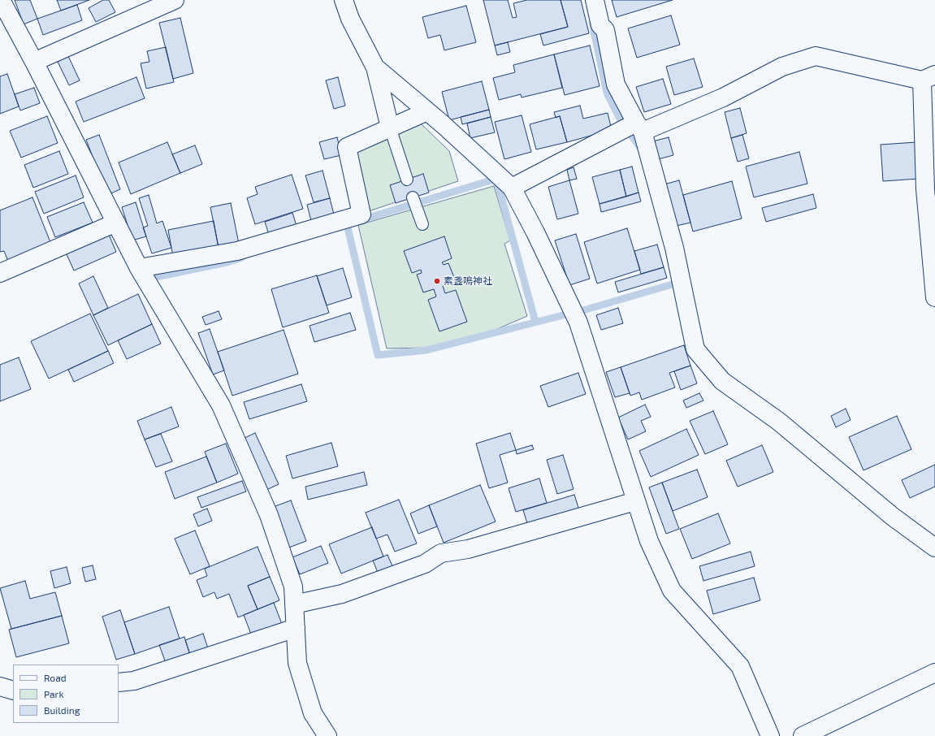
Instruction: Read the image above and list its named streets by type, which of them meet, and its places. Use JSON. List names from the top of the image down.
{
  "places": ["素盞鳴神社"],
  "legend": ["Road", "Park", "Building"]
}
